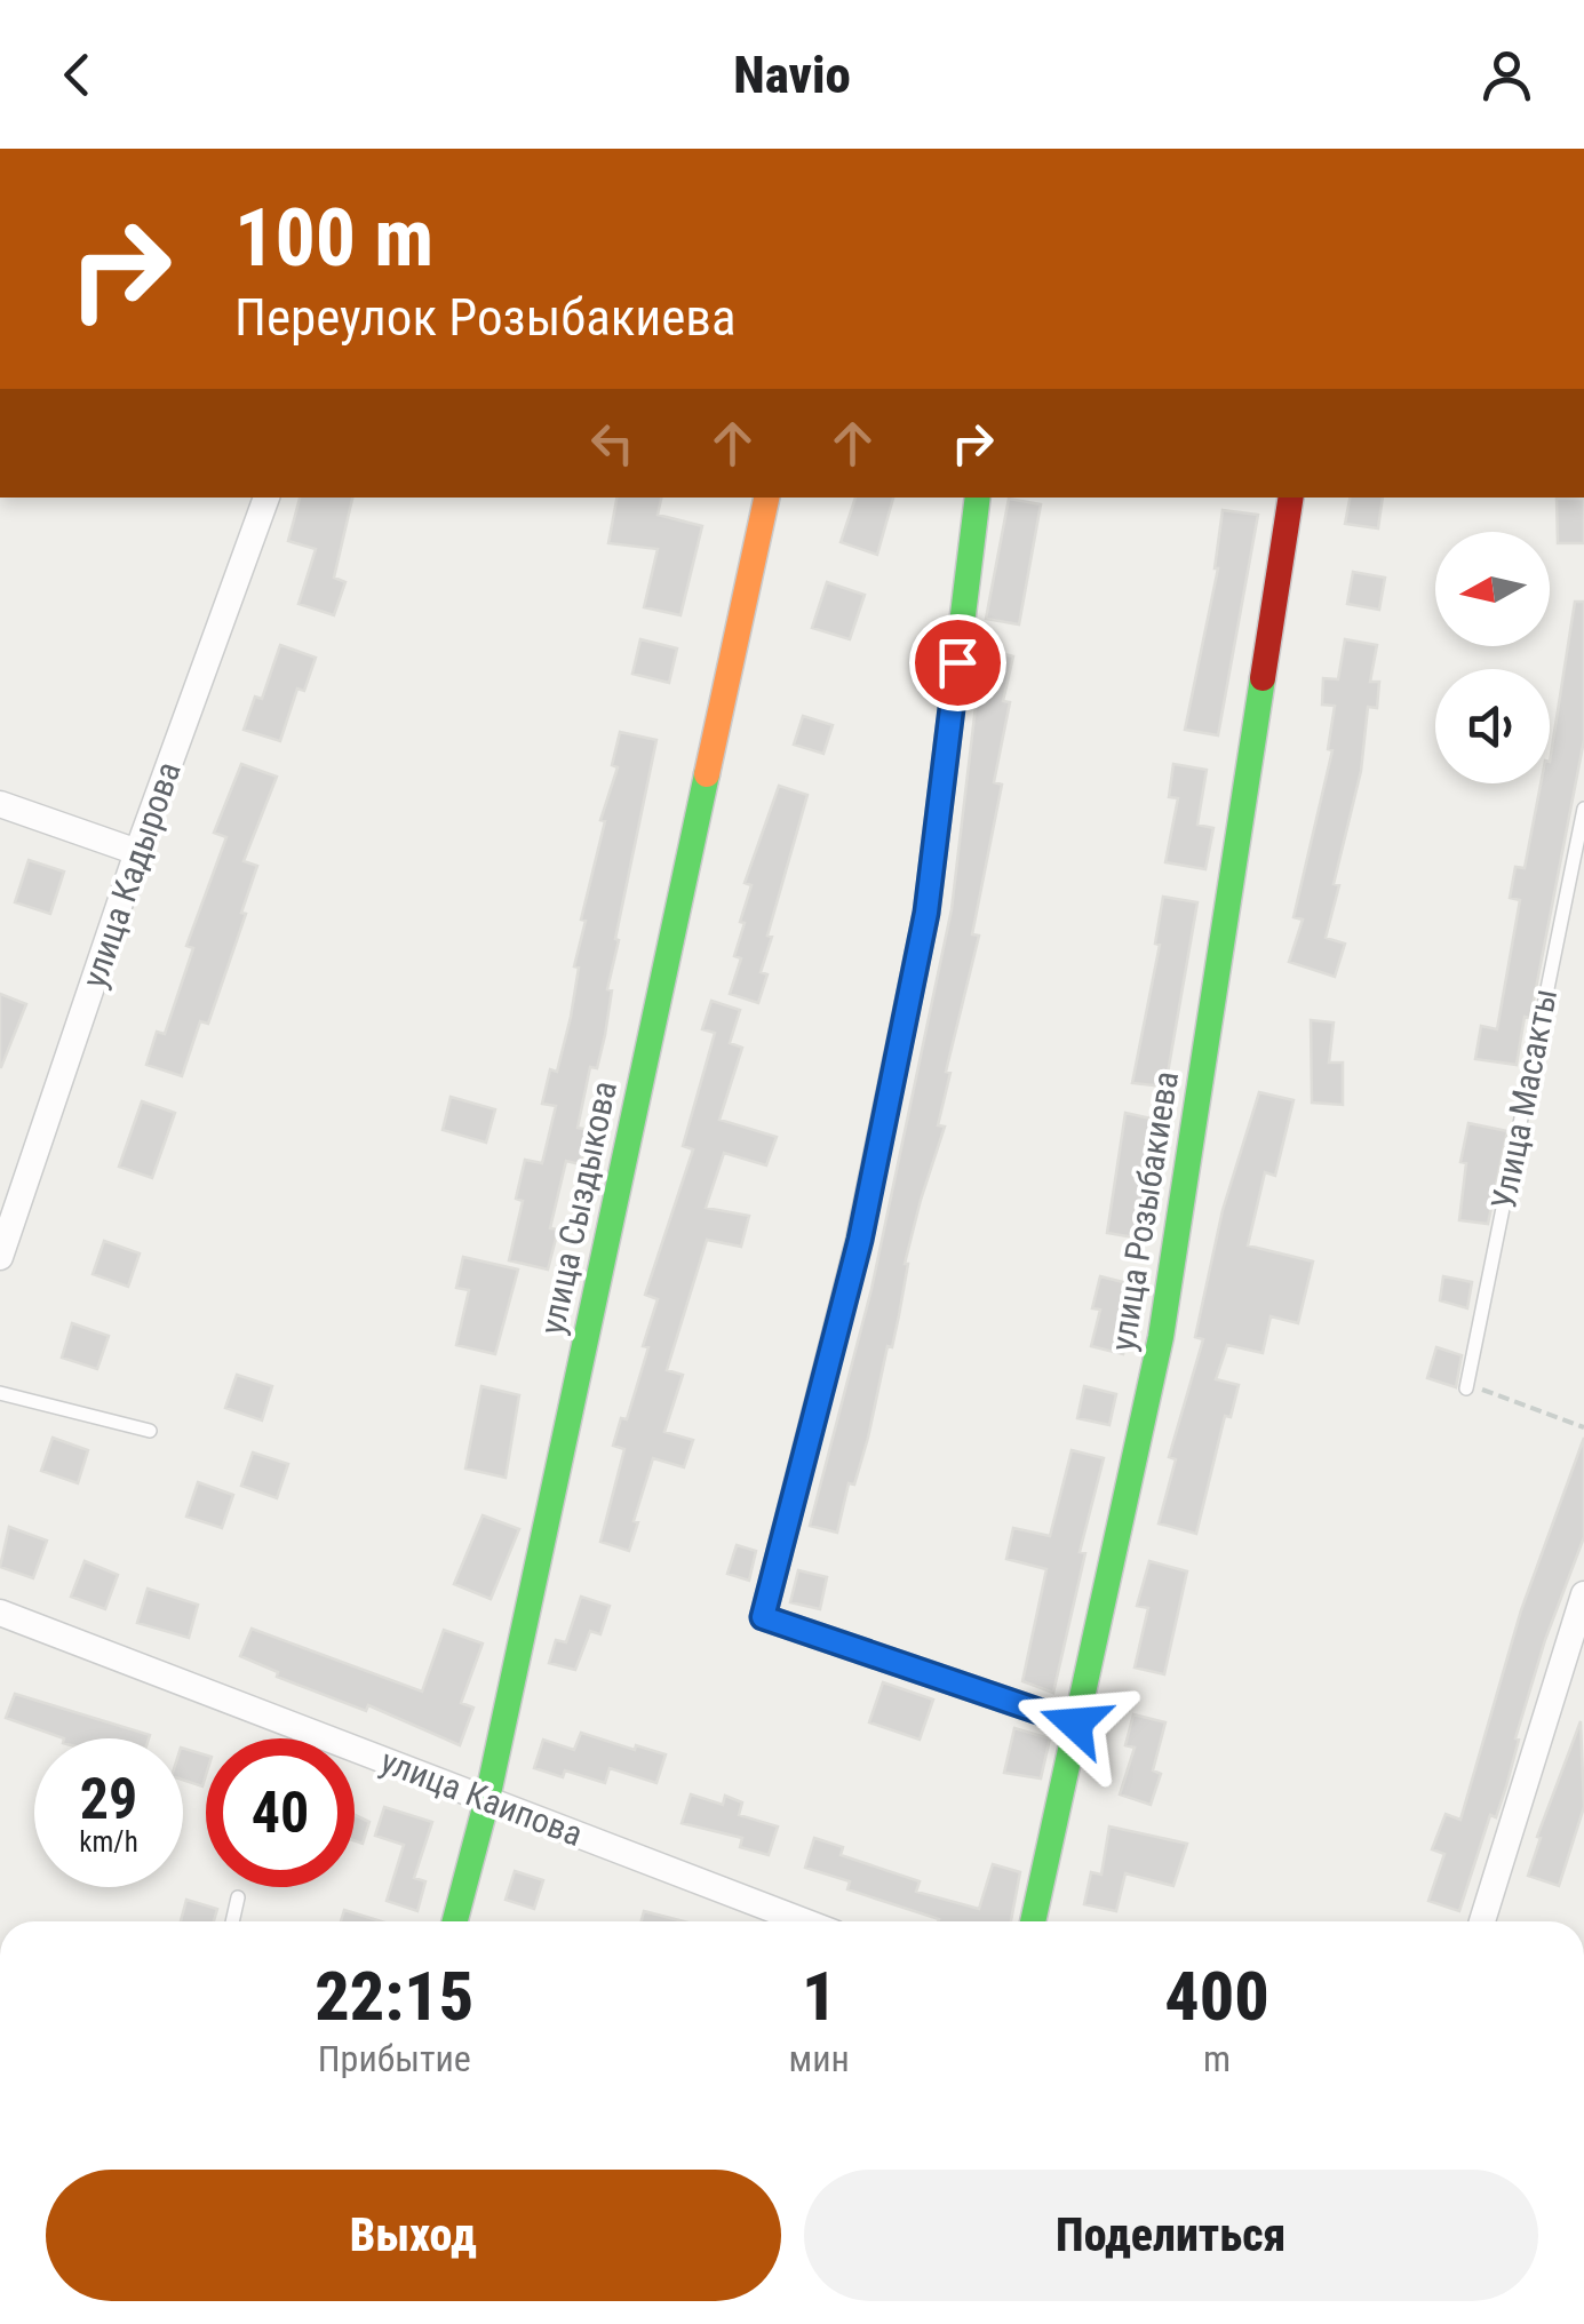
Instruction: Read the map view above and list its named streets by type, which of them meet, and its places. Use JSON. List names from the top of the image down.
{
  "streets": {
    "street": [
      "улица Кадырова",
      "улица Сыздыкова",
      "улица Розыбакиева",
      "улица Каипова"
    ],
    "lane": ["Улица Масакты"]
  },
  "crossings": [
    ["улица Сыздыкова", "улица Каипова"]
  ],
  "north": "left",
  "page": {
    "header": "Navio",
    "turn": ["100 m", "Переулок Розыбакиева"],
    "speed": "29 km/h",
    "limit": "40",
    "eta": [
      "22:15",
      "Прибытие",
      "1",
      "мин",
      "400",
      "m"
    ],
    "buttons": ["Выход", "Поделиться"]
  }
}
